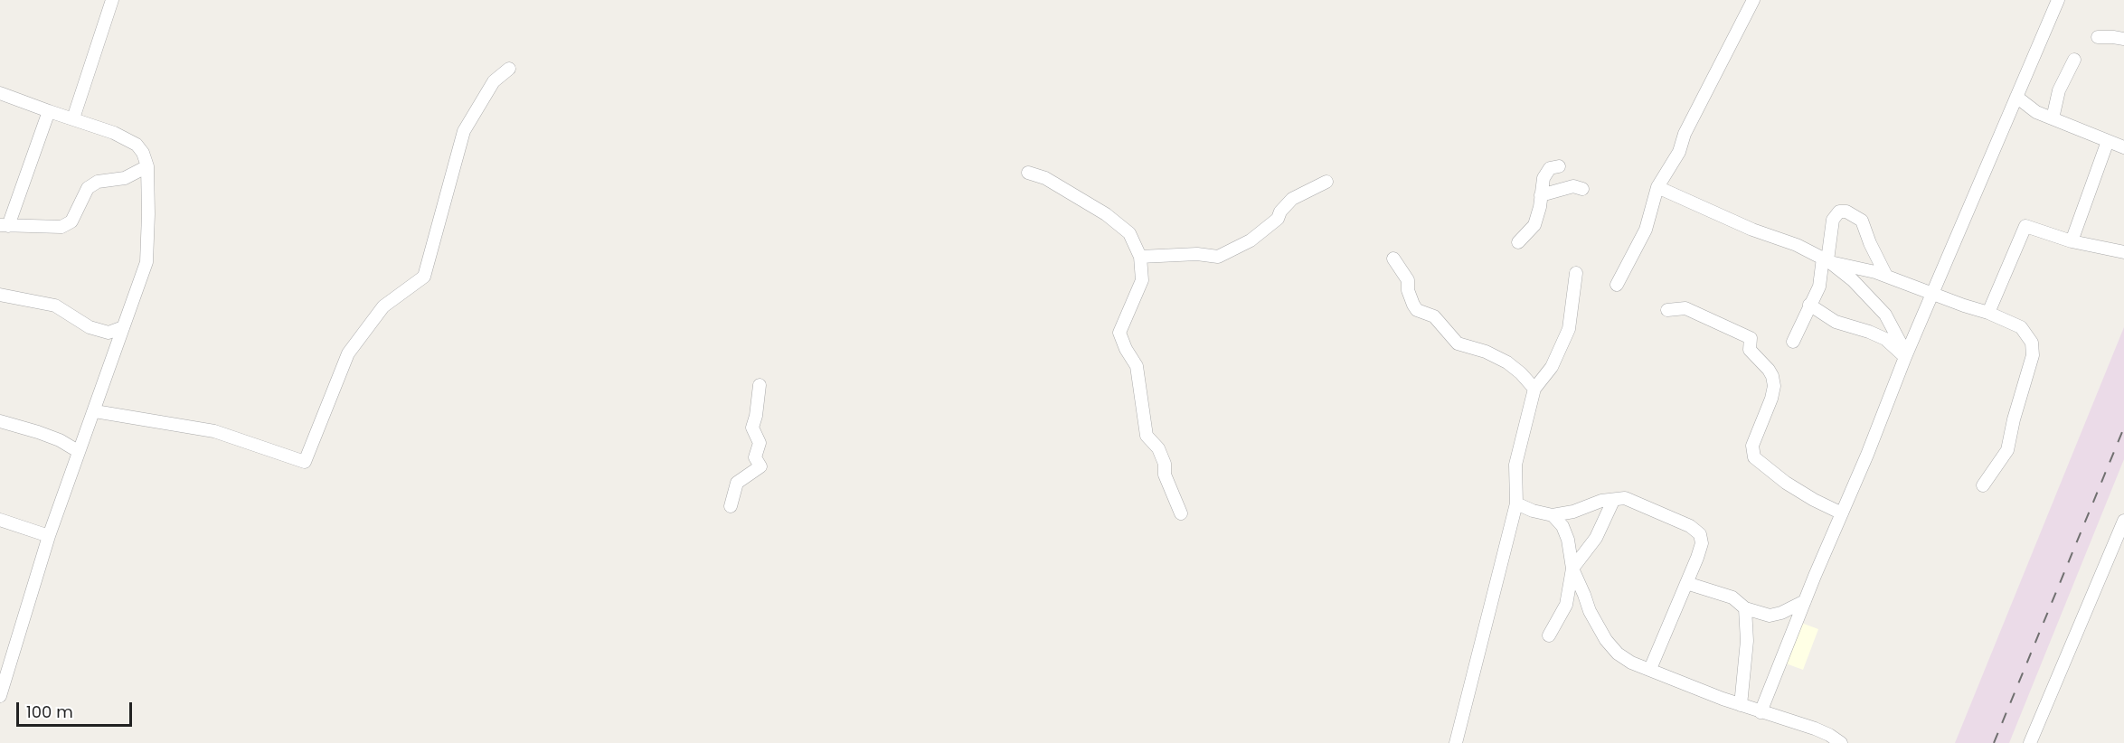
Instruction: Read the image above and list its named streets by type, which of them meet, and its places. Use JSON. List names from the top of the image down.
{
  "scale_bar": "100 m"
}
